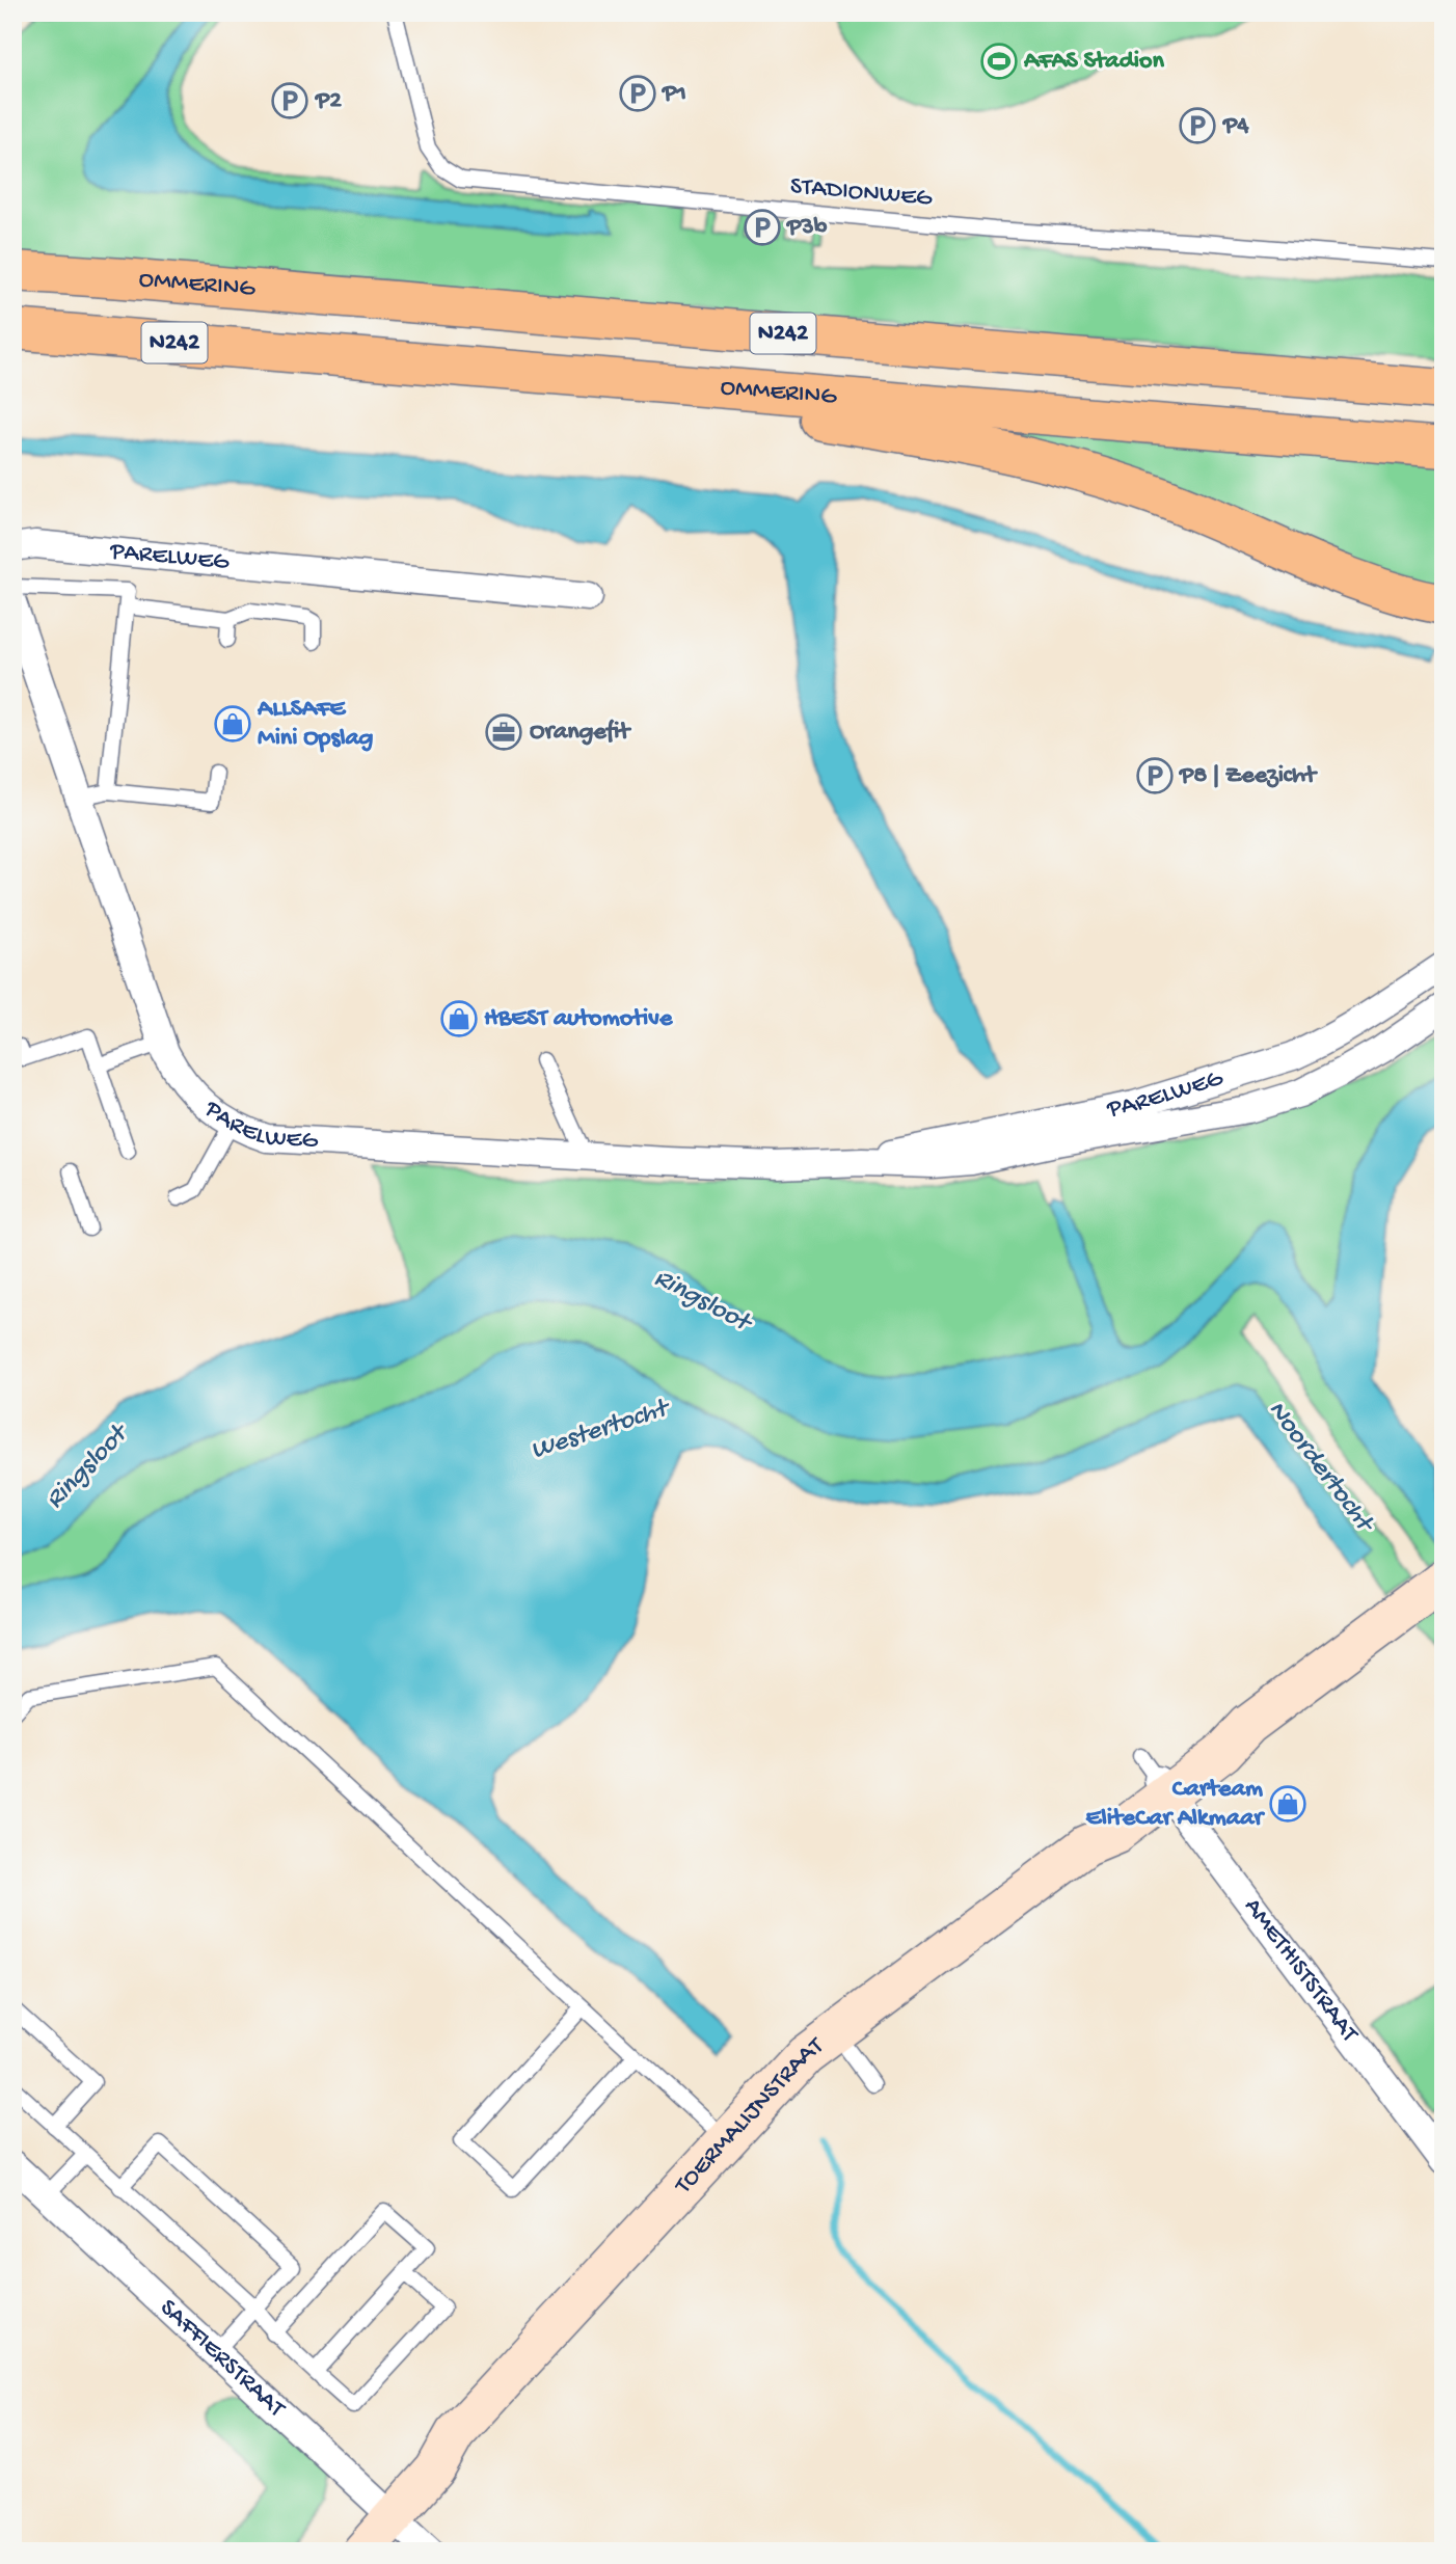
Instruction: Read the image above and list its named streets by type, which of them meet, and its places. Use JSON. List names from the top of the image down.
{
  "streets": {
    "highway": ["OMMERING", "N242"],
    "street": [
      "PARELWEG",
      "AMETHISTSTRAAT",
      "TOERMALIJNSTRAAT",
      "SAFFIERSTRAAT"
    ],
    "lane": ["STADIONWEG"]
  },
  "crossings": [
    ["OMMERING", "N242"],
    ["AMETHISTSTRAAT", "TOERMALIJNSTRAAT"],
    ["TOERMALIJNSTRAAT", "SAFFIERSTRAAT"]
  ],
  "water": ["Ringsloot", "Westertocht", "Noordertocht"],
  "places": {
    "sports": ["AFAS Stadion"],
    "parking": [
      "P1",
      "P2",
      "P4",
      "P3b",
      "P8 | Zeezicht"
    ],
    "shop": ["ALLSAFE Mini Opslag", "HBEST automotive", "Carteam EliteCar Alkmaar"],
    "office": ["Orangefit"]
  }
}
